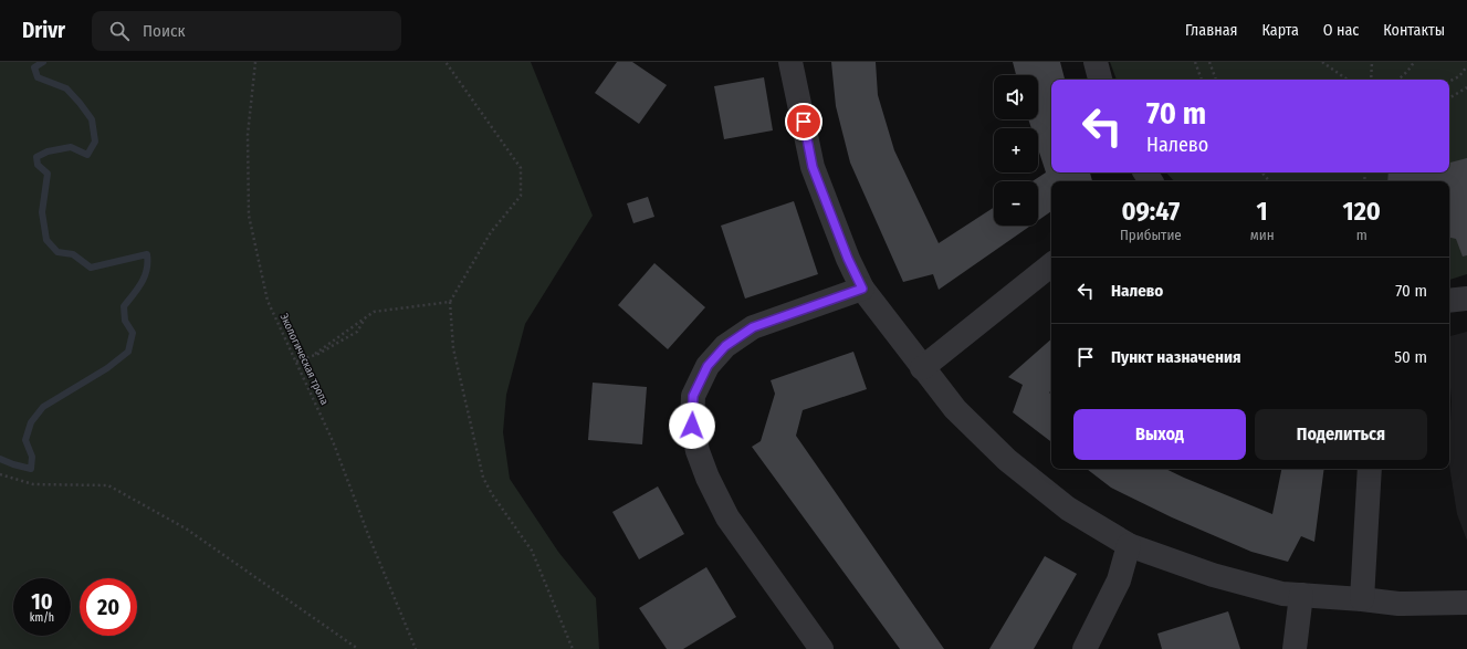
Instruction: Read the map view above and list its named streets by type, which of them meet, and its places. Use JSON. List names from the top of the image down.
{
  "streets": {
    "path": ["Экологическая тропа"]
  },
  "page": {
    "header": "Drivr",
    "search": "Поиск",
    "nav": [
      "Главная",
      "Карта",
      "О нас",
      "Контакты"
    ],
    "map_buttons": ["+", "−"],
    "turn": ["70 m", "Налево"],
    "eta": [
      "09:47",
      "Прибытие",
      "1",
      "мин",
      "120",
      "m"
    ],
    "list": [
      {
        "name": "Налево",
        "value": "70 m"
      },
      {
        "name": "Пункт назначения",
        "value": "50 m"
      }
    ],
    "buttons": ["Выход", "Поделиться"],
    "speed": "10 km/h",
    "limit": "20"
  }
}
